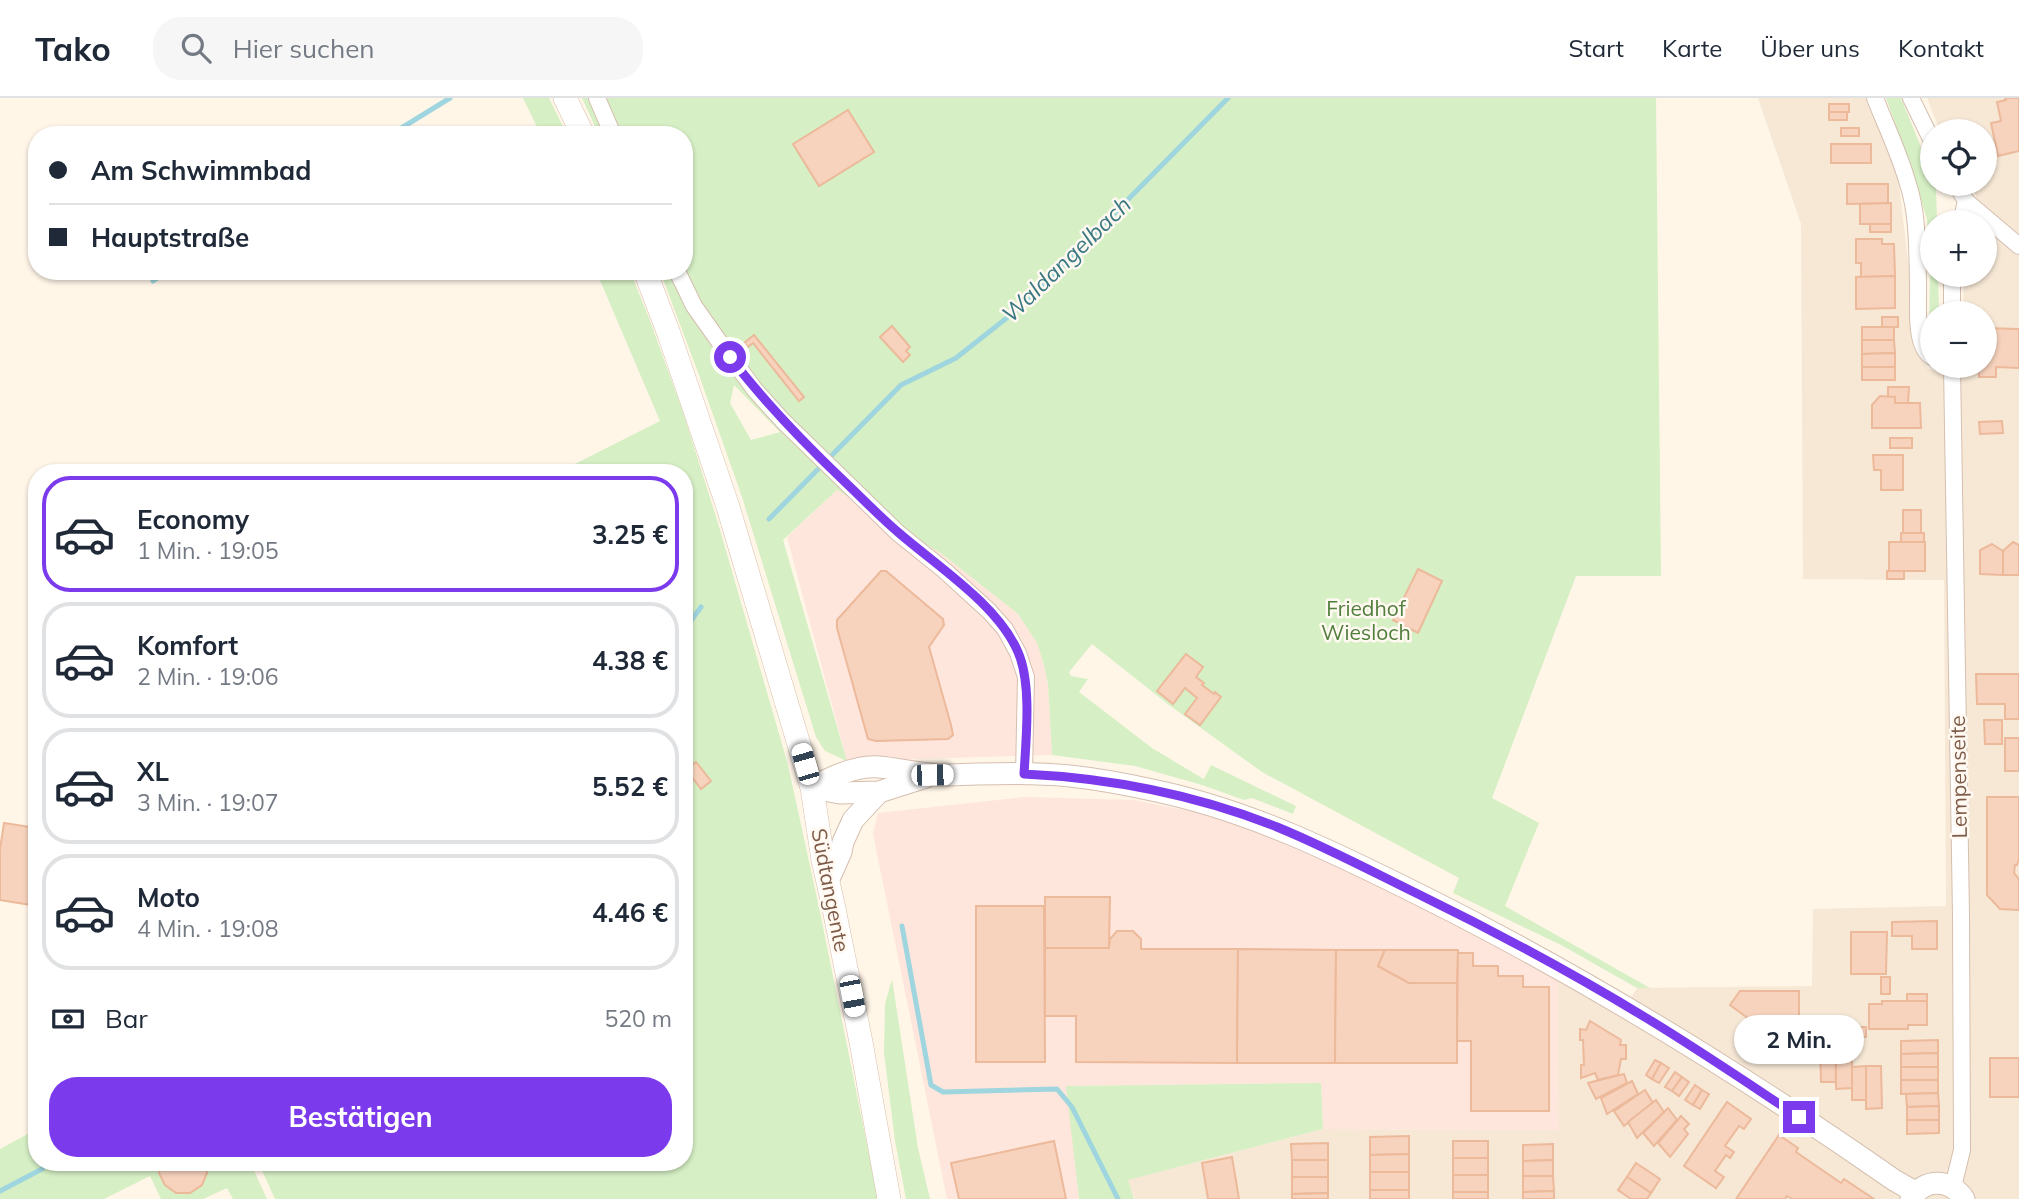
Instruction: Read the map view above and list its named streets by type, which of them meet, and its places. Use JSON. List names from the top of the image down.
{
  "streets": {
    "main road": ["Südtangente"],
    "street": ["Lempenseite"]
  },
  "water": ["Waldangelbach"],
  "parks": ["Friedhof Wiesloch"],
  "page": {
    "header": "Tako",
    "search": "Hier suchen",
    "nav": [
      "Start",
      "Karte",
      "Über uns",
      "Kontakt"
    ],
    "map_buttons": ["+", "−"],
    "banner": ["Am Schwimmbad", "Hauptstraße"],
    "list": [
      {
        "name": "Economy",
        "note": "1 Min. · 19:05",
        "value": "3.25 €"
      },
      {
        "name": "Komfort",
        "note": "2 Min. · 19:06",
        "value": "4.38 €"
      },
      {
        "name": "XL",
        "note": "3 Min. · 19:07",
        "value": "5.52 €"
      },
      {
        "name": "Moto",
        "note": "4 Min. · 19:08",
        "value": "4.46 €"
      }
    ],
    "pay": ["Bar", "520 m"],
    "bubble": "2 Min.",
    "buttons": "Bestätigen"
  }
}
